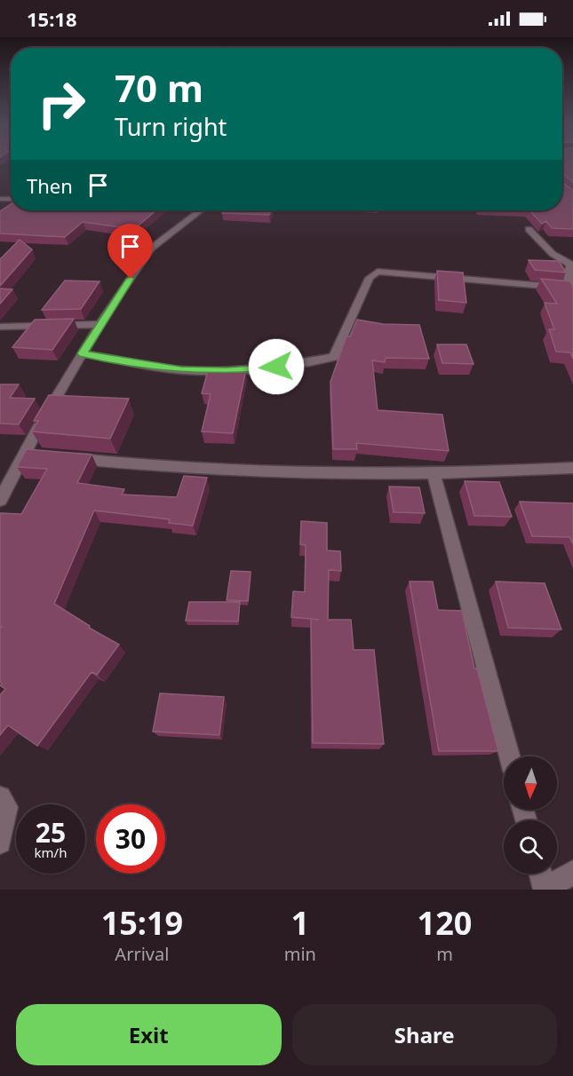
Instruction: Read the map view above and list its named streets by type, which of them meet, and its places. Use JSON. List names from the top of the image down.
{
  "north": "bottom",
  "page": {
    "status": "15:18",
    "turn": ["70 m", "Turn right"],
    "then": "Then",
    "speed": "25 km/h",
    "limit": "30",
    "eta": [
      "15:19",
      "Arrival",
      "1",
      "min",
      "120",
      "m"
    ],
    "buttons": ["Exit", "Share"]
  }
}
